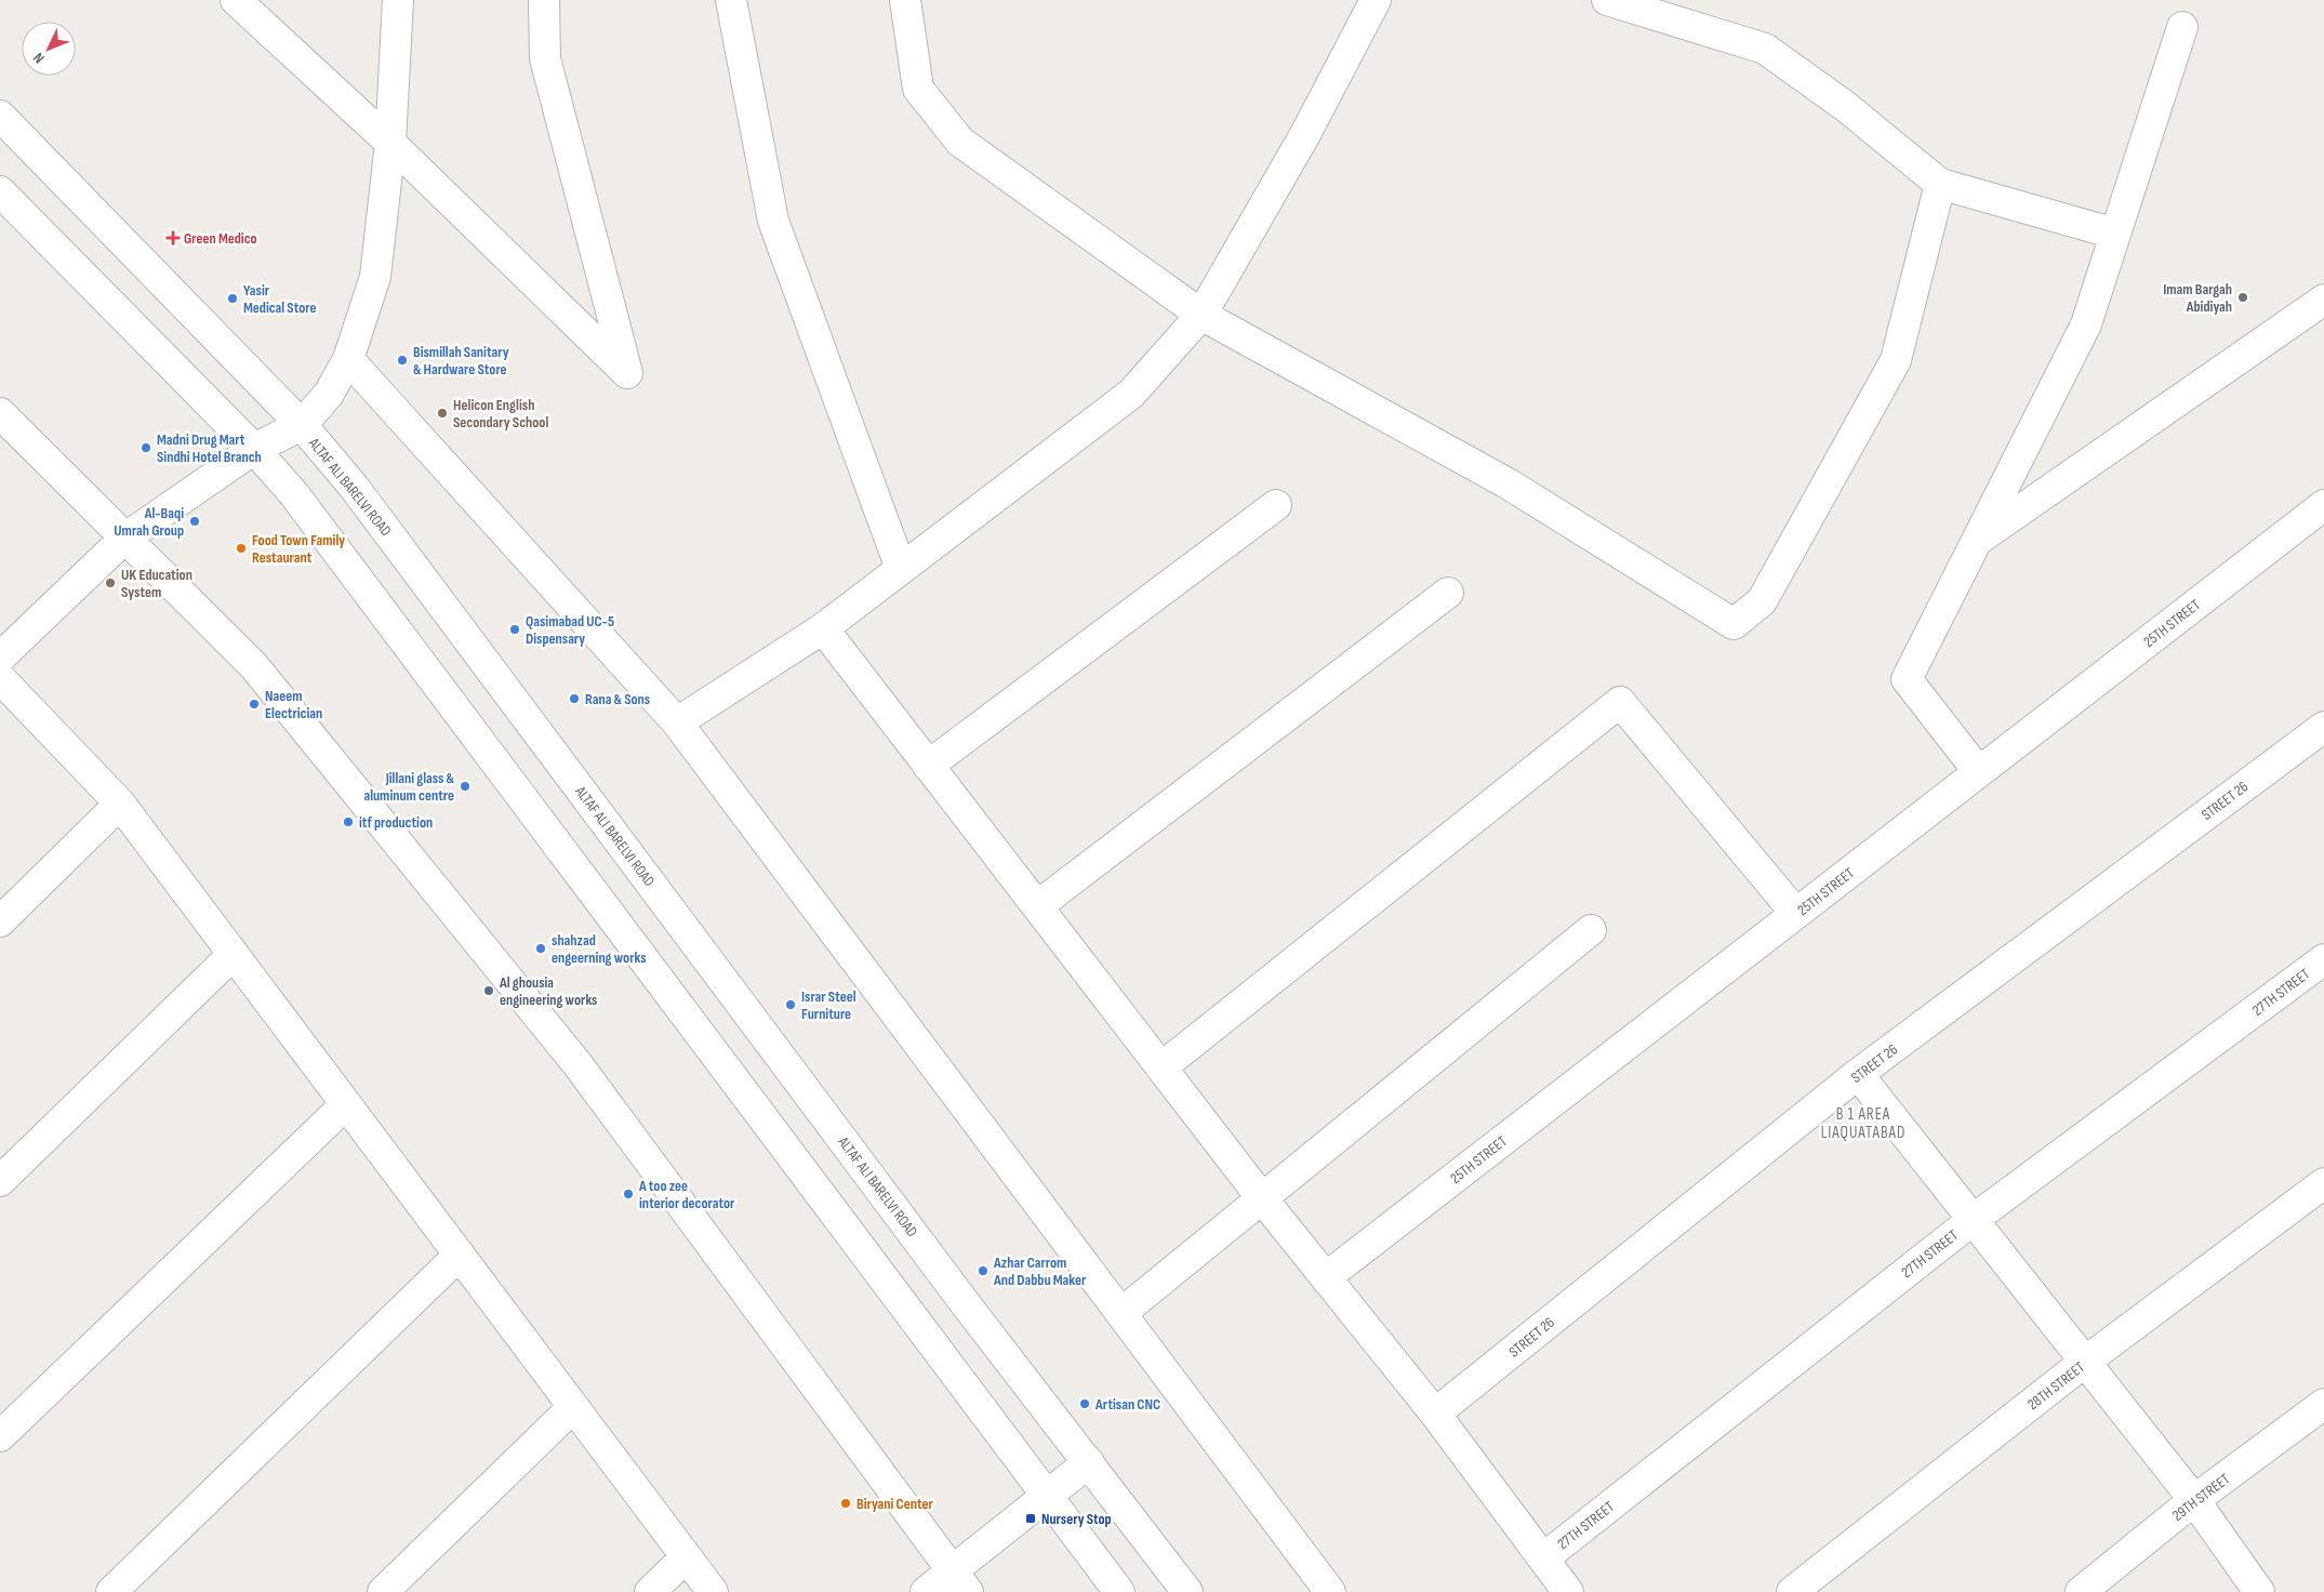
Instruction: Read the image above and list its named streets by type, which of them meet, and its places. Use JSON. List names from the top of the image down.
{
  "streets": {
    "street": [
      "ALTAF ALI BARELVI ROAD",
      "25TH STREET",
      "STREET 26",
      "27TH STREET",
      "28TH STREET",
      "29TH STREET"
    ]
  },
  "districts": ["B 1 AREA LIAQUATABAD"],
  "places": {
    "health": ["Green Medico"],
    "other": [
      "Imam Bargah Abidiyah",
      "Yasir Medical Store",
      "Bismillah Sanitary & Hardware Store",
      "Helicon English Secondary School",
      "Madni Drug Mart Sindhi Hotel Branch",
      "Al-Baqi Umrah Group",
      "Food Town Family Restaurant",
      "UK Education System",
      "Qasimabad UC-5 Dispensary",
      "Rana & Sons",
      "Naeem Electrician",
      "Jillani glass & aluminum centre",
      "itf production",
      "shahzad engeerning works",
      "Al ghousia engineering works",
      "Israr Steel Furniture",
      "A too zee interior decorator",
      "Azhar Carrom And Dabbu Maker",
      "Artisan CNC",
      "Biryani Center"
    ],
    "transit": ["Nursery Stop"]
  },
  "north": "bottom left"
}
